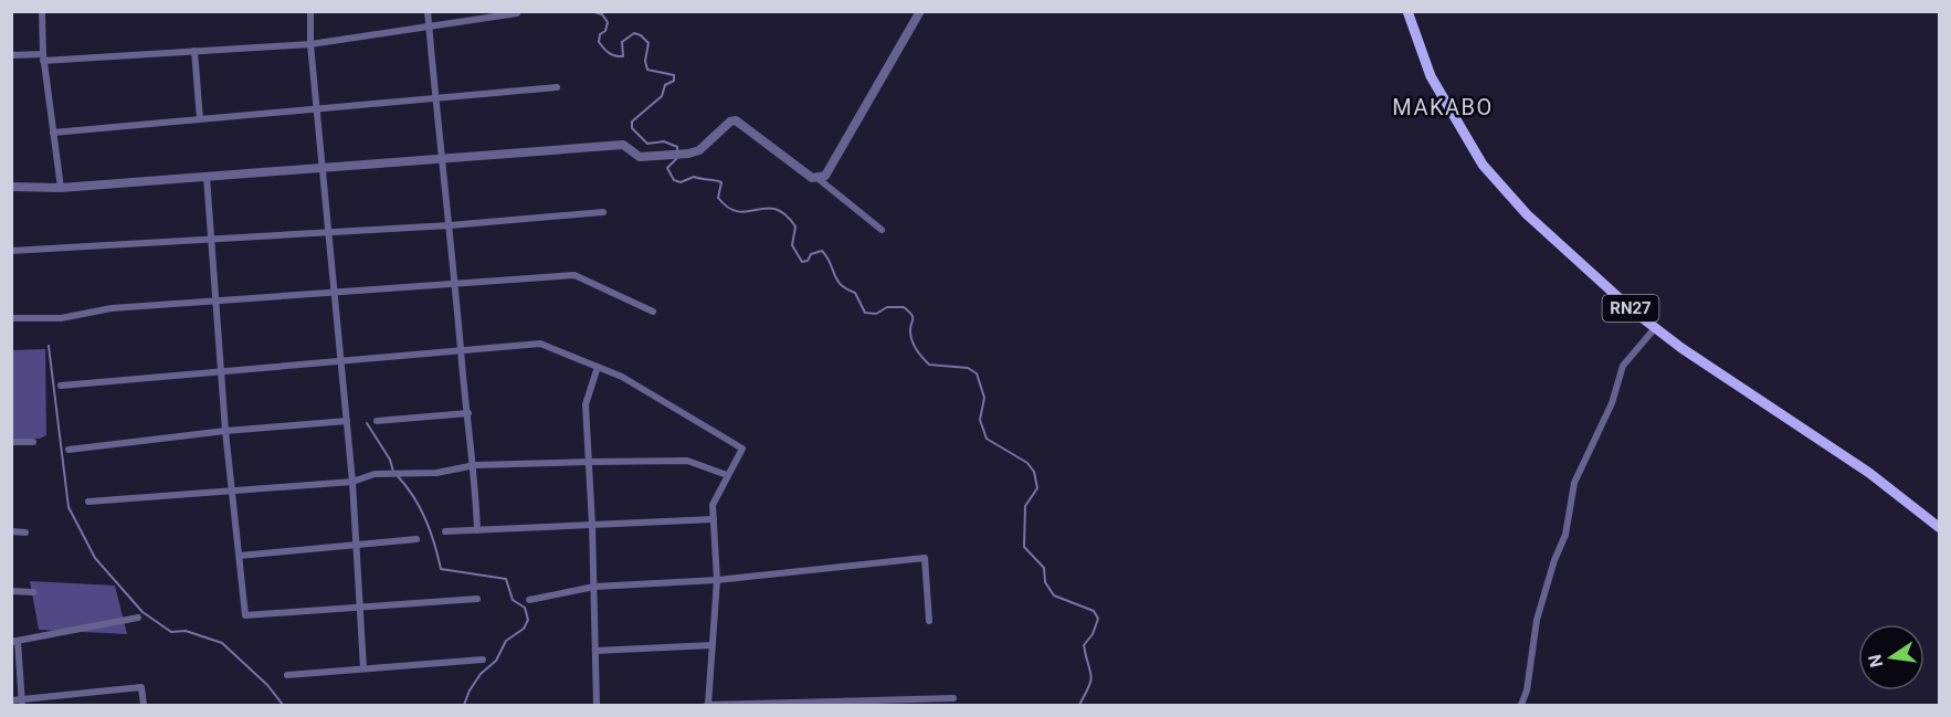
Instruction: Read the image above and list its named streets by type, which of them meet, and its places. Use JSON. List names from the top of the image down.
{
  "streets": {
    "main road": ["RN27"]
  },
  "districts": ["MAKABO"],
  "north": "left"
}
